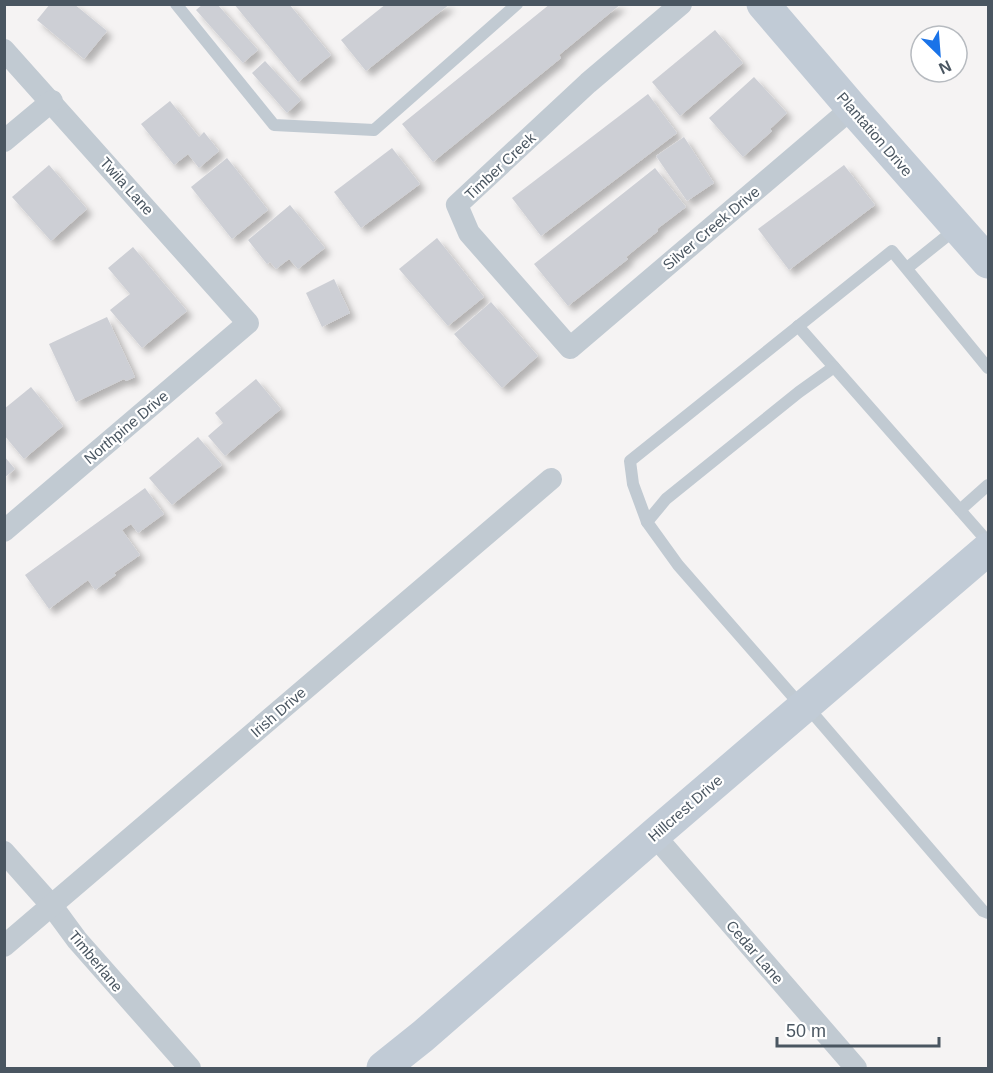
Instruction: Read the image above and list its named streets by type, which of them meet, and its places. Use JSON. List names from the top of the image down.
{
  "streets": {
    "street": [
      "Plantation Drive",
      "Timber Creek",
      "Twila Lane",
      "Silver Creek Drive",
      "Northpine Drive",
      "Irish Drive",
      "Hillcrest Drive",
      "Cedar Lane",
      "Timberlane"
    ]
  },
  "crossings": [
    ["Plantation Drive", "Silver Creek Drive"],
    ["Timber Creek", "Silver Creek Drive"],
    ["Twila Lane", "Northpine Drive"],
    ["Irish Drive", "Timberlane"],
    ["Hillcrest Drive", "Cedar Lane"]
  ],
  "scale_bar": "50 m",
  "north": "bottom right"
}
